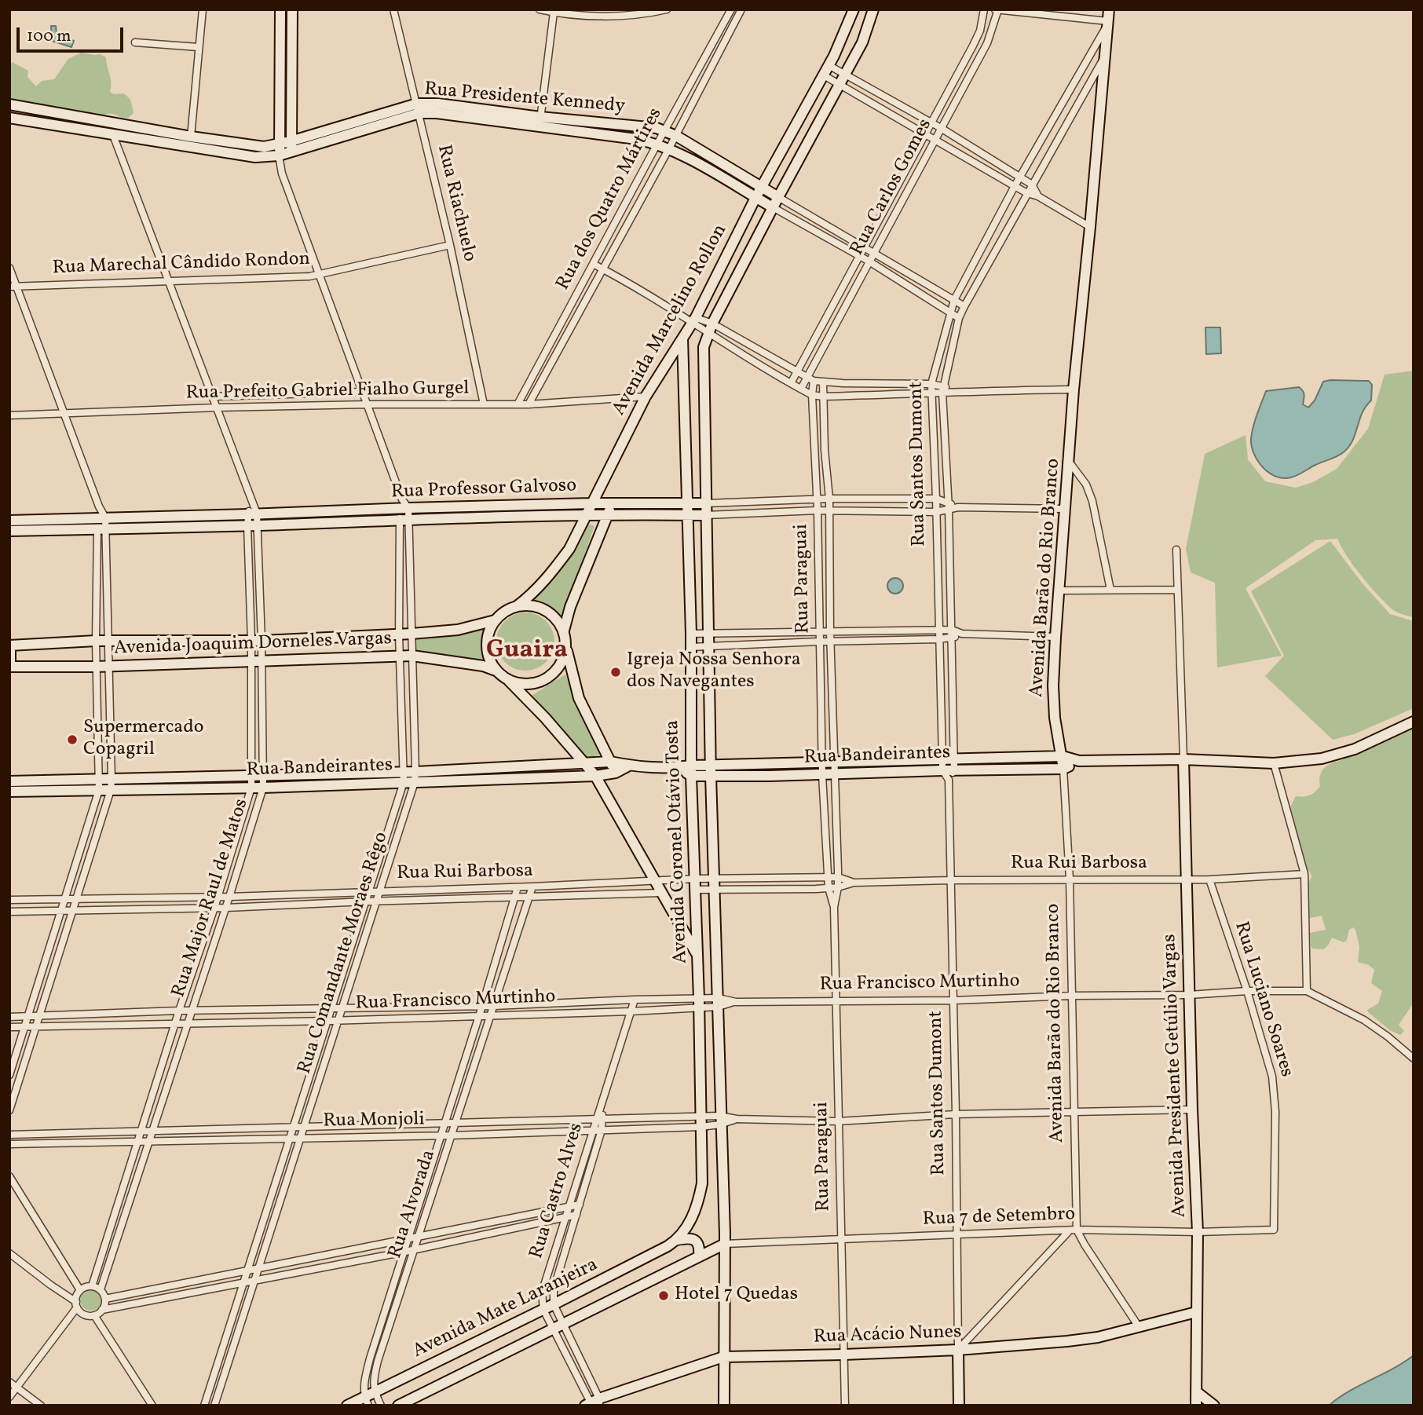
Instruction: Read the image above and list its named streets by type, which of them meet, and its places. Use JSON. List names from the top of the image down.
{
  "streets": {
    "street": [
      "Rua Presidente Kennedy",
      "Rua Carlos Gomes",
      "Rua dos Quatro Mártires",
      "Rua Riachuelo",
      "Rua Marechal Cândido Rondon",
      "Avenida Marcelino Rollon",
      "Rua Prefeito Gabriel Fialho Gurgel",
      "Rua Santos Dumont",
      "Rua Professor Galvoso",
      "Avenida Barão do Rio Branco",
      "Rua Paraguai",
      "Avenida Joaquim Dorneles Vargas",
      "Rua Bandeirantes",
      "Avenida Coronel Otávio Tosta",
      "Rua Rui Barbosa",
      "Rua Major Raul de Matos",
      "Rua Comandante Moraes Rêgo",
      "Rua Francisco Murtinho",
      "Rua Luciano Soares",
      "Avenida Presidente Getúlio Vargas",
      "Rua Monjoli",
      "Rua Castro Alves",
      "Rua Alvorada",
      "Rua 7 de Setembro",
      "Avenida Mate Laranjeira",
      "Rua Acácio Nunes"
    ]
  },
  "crossings": [
    ["Rua Presidente Kennedy", "Rua Carlos Gomes"],
    ["Rua Presidente Kennedy", "Rua dos Quatro Mártires"],
    ["Rua Presidente Kennedy", "Rua Riachuelo"],
    ["Rua Presidente Kennedy", "Avenida Marcelino Rollon"],
    ["Rua Presidente Kennedy", "Rua Santos Dumont"],
    ["Rua Presidente Kennedy", "Rua Major Raul de Matos"],
    ["Rua Presidente Kennedy", "Rua Comandante Moraes Rêgo"],
    ["Rua dos Quatro Mártires", "Rua Prefeito Gabriel Fialho Gurgel"],
    ["Rua Riachuelo", "Rua Marechal Cândido Rondon"],
    ["Rua Riachuelo", "Rua Prefeito Gabriel Fialho Gurgel"],
    ["Rua Marechal Cândido Rondon", "Rua Major Raul de Matos"],
    ["Rua Marechal Cândido Rondon", "Rua Comandante Moraes Rêgo"],
    ["Avenida Marcelino Rollon", "Rua Prefeito Gabriel Fialho Gurgel"],
    ["Avenida Marcelino Rollon", "Rua Professor Galvoso"],
    ["Avenida Marcelino Rollon", "Avenida Joaquim Dorneles Vargas"],
    ["Avenida Marcelino Rollon", "Avenida Coronel Otávio Tosta"],
    ["Rua Prefeito Gabriel Fialho Gurgel", "Rua Major Raul de Matos"],
    ["Rua Prefeito Gabriel Fialho Gurgel", "Rua Comandante Moraes Rêgo"],
    ["Rua Santos Dumont", "Rua Professor Galvoso"],
    ["Rua Santos Dumont", "Avenida Barão do Rio Branco"],
    ["Rua Santos Dumont", "Rua Bandeirantes"],
    ["Rua Santos Dumont", "Rua Rui Barbosa"],
    ["Rua Santos Dumont", "Rua Francisco Murtinho"],
    ["Rua Santos Dumont", "Rua Monjoli"],
    ["Rua Santos Dumont", "Rua 7 de Setembro"],
    ["Rua Santos Dumont", "Rua Acácio Nunes"],
    ["Rua Professor Galvoso", "Avenida Barão do Rio Branco"],
    ["Rua Professor Galvoso", "Rua Paraguai"],
    ["Rua Professor Galvoso", "Avenida Coronel Otávio Tosta"],
    ["Rua Professor Galvoso", "Rua Major Raul de Matos"],
    ["Rua Professor Galvoso", "Rua Comandante Moraes Rêgo"],
    ["Avenida Barão do Rio Branco", "Rua Bandeirantes"],
    ["Avenida Barão do Rio Branco", "Rua Rui Barbosa"],
    ["Avenida Barão do Rio Branco", "Rua Francisco Murtinho"],
    ["Avenida Barão do Rio Branco", "Rua Monjoli"],
    ["Avenida Barão do Rio Branco", "Rua 7 de Setembro"],
    ["Avenida Barão do Rio Branco", "Rua Acácio Nunes"],
    ["Rua Paraguai", "Rua Bandeirantes"],
    ["Rua Paraguai", "Rua Rui Barbosa"],
    ["Rua Paraguai", "Rua Francisco Murtinho"],
    ["Rua Paraguai", "Rua Monjoli"],
    ["Rua Paraguai", "Rua 7 de Setembro"],
    ["Rua Paraguai", "Rua Acácio Nunes"],
    ["Avenida Joaquim Dorneles Vargas", "Rua Major Raul de Matos"],
    ["Avenida Joaquim Dorneles Vargas", "Rua Comandante Moraes Rêgo"],
    ["Rua Bandeirantes", "Avenida Coronel Otávio Tosta"],
    ["Rua Bandeirantes", "Rua Major Raul de Matos"],
    ["Rua Bandeirantes", "Rua Comandante Moraes Rêgo"],
    ["Rua Bandeirantes", "Avenida Presidente Getúlio Vargas"],
    ["Avenida Coronel Otávio Tosta", "Rua Rui Barbosa"],
    ["Avenida Coronel Otávio Tosta", "Rua Francisco Murtinho"],
    ["Avenida Coronel Otávio Tosta", "Rua Monjoli"],
    ["Avenida Coronel Otávio Tosta", "Rua 7 de Setembro"],
    ["Avenida Coronel Otávio Tosta", "Avenida Mate Laranjeira"],
    ["Avenida Coronel Otávio Tosta", "Rua Acácio Nunes"],
    ["Rua Rui Barbosa", "Rua Major Raul de Matos"],
    ["Rua Rui Barbosa", "Rua Comandante Moraes Rêgo"],
    ["Rua Rui Barbosa", "Rua Luciano Soares"],
    ["Rua Rui Barbosa", "Avenida Presidente Getúlio Vargas"],
    ["Rua Rui Barbosa", "Rua Alvorada"],
    ["Rua Major Raul de Matos", "Rua Francisco Murtinho"],
    ["Rua Major Raul de Matos", "Rua Monjoli"],
    ["Rua Comandante Moraes Rêgo", "Rua Francisco Murtinho"],
    ["Rua Comandante Moraes Rêgo", "Rua Monjoli"],
    ["Rua Francisco Murtinho", "Rua Luciano Soares"],
    ["Rua Francisco Murtinho", "Avenida Presidente Getúlio Vargas"],
    ["Rua Francisco Murtinho", "Rua Castro Alves"],
    ["Rua Francisco Murtinho", "Rua Alvorada"],
    ["Rua Luciano Soares", "Rua 7 de Setembro"],
    ["Avenida Presidente Getúlio Vargas", "Rua Monjoli"],
    ["Avenida Presidente Getúlio Vargas", "Rua 7 de Setembro"],
    ["Avenida Presidente Getúlio Vargas", "Rua Acácio Nunes"],
    ["Rua Monjoli", "Rua Castro Alves"],
    ["Rua Monjoli", "Rua Alvorada"],
    ["Rua Castro Alves", "Avenida Mate Laranjeira"],
    ["Rua Alvorada", "Avenida Mate Laranjeira"],
    ["Rua 7 de Setembro", "Avenida Mate Laranjeira"]
  ],
  "districts": ["Guaira"],
  "places": ["Igreja Nossa Senhora dos Navegantes", "Supermercado Copagril", "Hotel 7 Quedas"],
  "scale_bar": "100 m"
}
